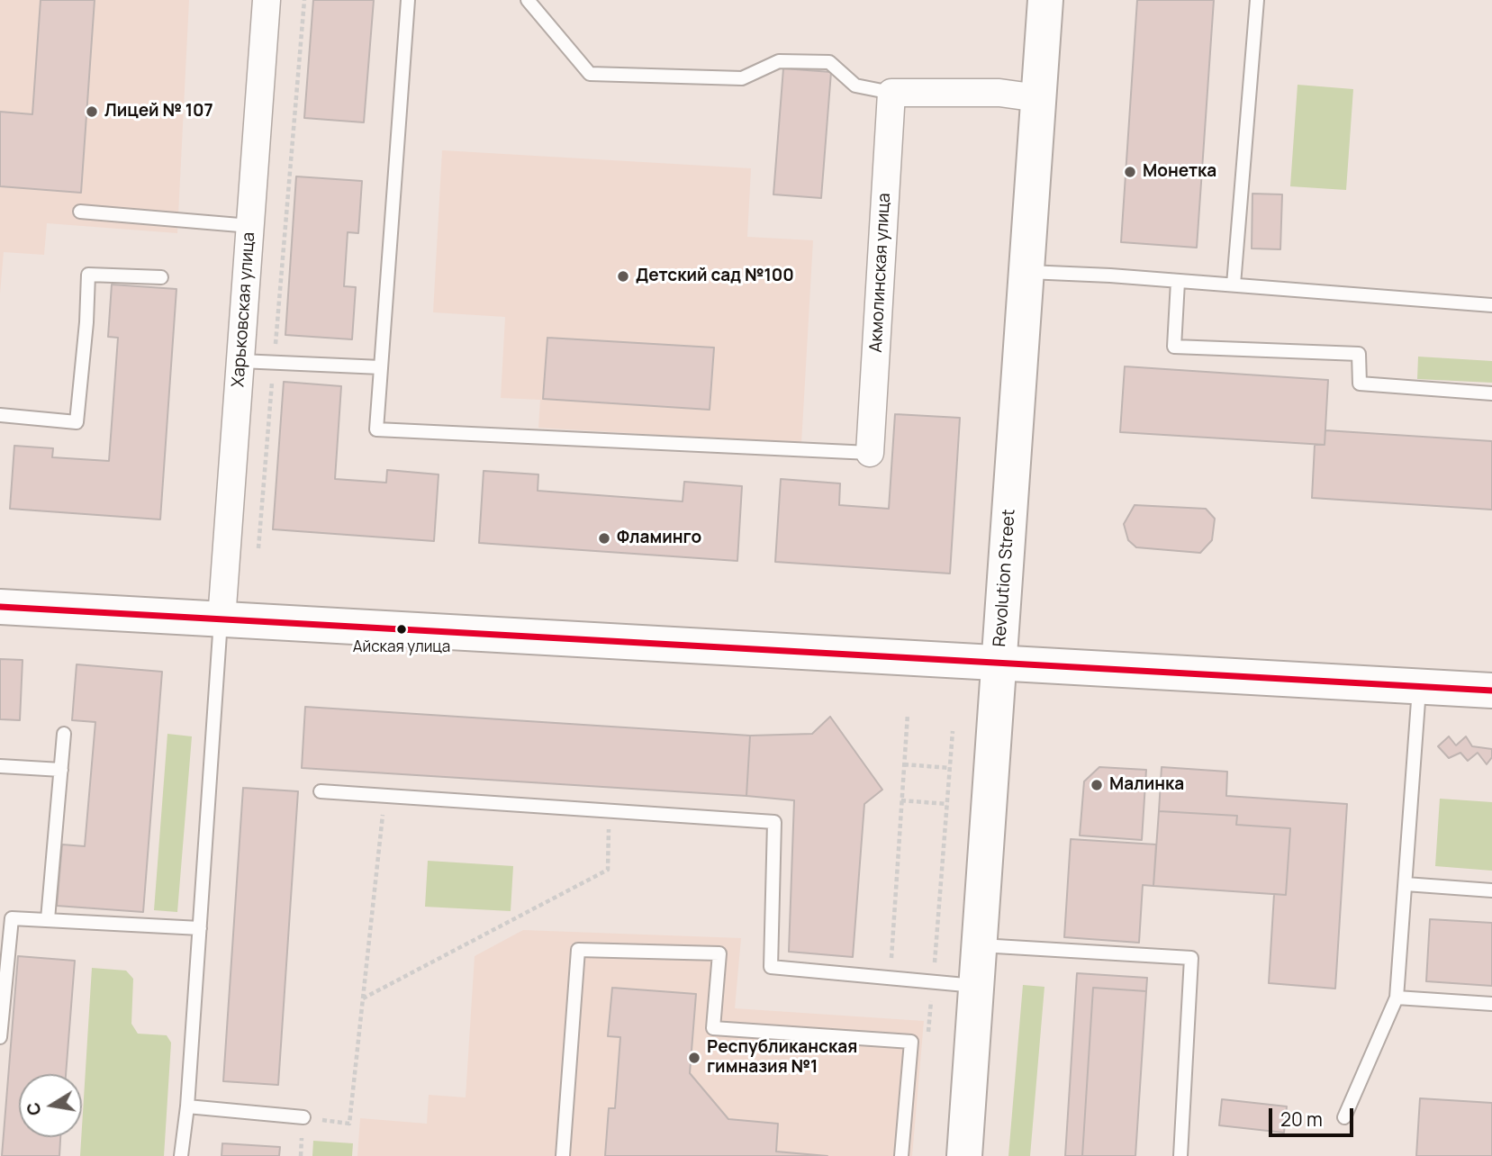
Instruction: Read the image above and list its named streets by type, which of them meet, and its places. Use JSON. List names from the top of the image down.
{
  "streets": {
    "main road": ["Revolution Street"],
    "street": ["Акмолинская улица", "Харьковская улица"]
  },
  "places": [
    "Лицей № 107",
    "Монетка",
    "Детский сад №100",
    "Фламинго",
    "Айская улица",
    "Малинка",
    "Республиканская гимназия №1"
  ],
  "scale_bar": "20 m",
  "north": "left"
}
